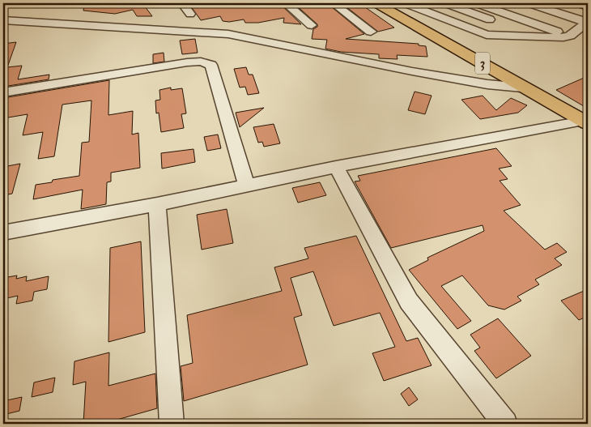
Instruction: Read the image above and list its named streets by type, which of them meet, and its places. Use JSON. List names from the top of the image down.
{
  "streets": {
    "main road": ["3"]
  }
}
